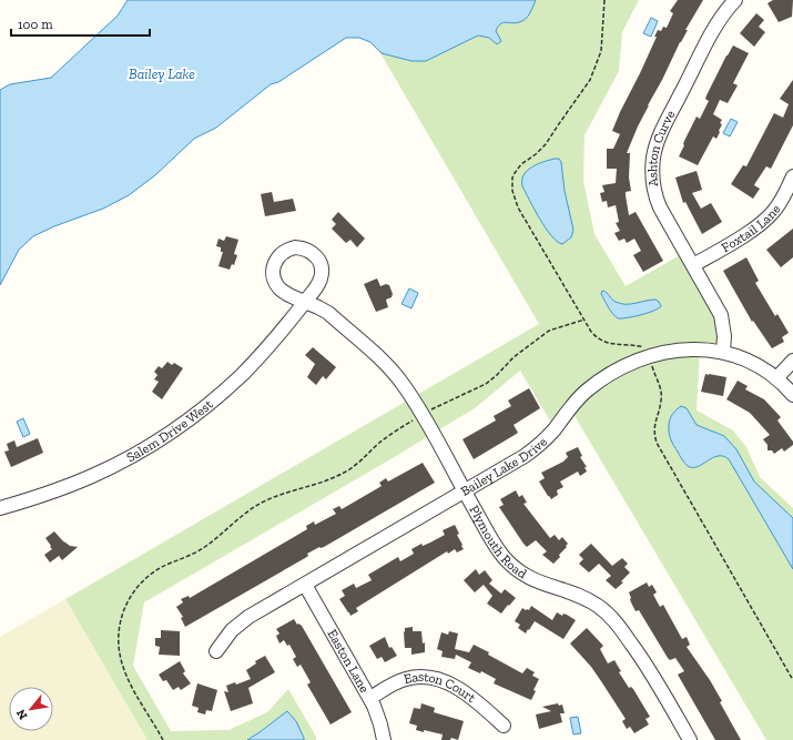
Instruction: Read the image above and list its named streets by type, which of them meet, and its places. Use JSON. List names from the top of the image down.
{
  "streets": {
    "street": [
      "Ashton Curve",
      "Foxtail Lane",
      "Salem Drive West",
      "Bailey Lake Drive",
      "Plymouth Road",
      "Easton Lane",
      "Easton Court"
    ]
  },
  "crossings": [
    ["Ashton Curve", "Foxtail Lane"],
    ["Ashton Curve", "Bailey Lake Drive"],
    ["Salem Drive West", "Plymouth Road"],
    ["Bailey Lake Drive", "Plymouth Road"],
    ["Bailey Lake Drive", "Easton Lane"],
    ["Easton Lane", "Easton Court"]
  ],
  "water": ["Bailey Lake"],
  "scale_bar": "100 m",
  "north": "bottom left"
}
